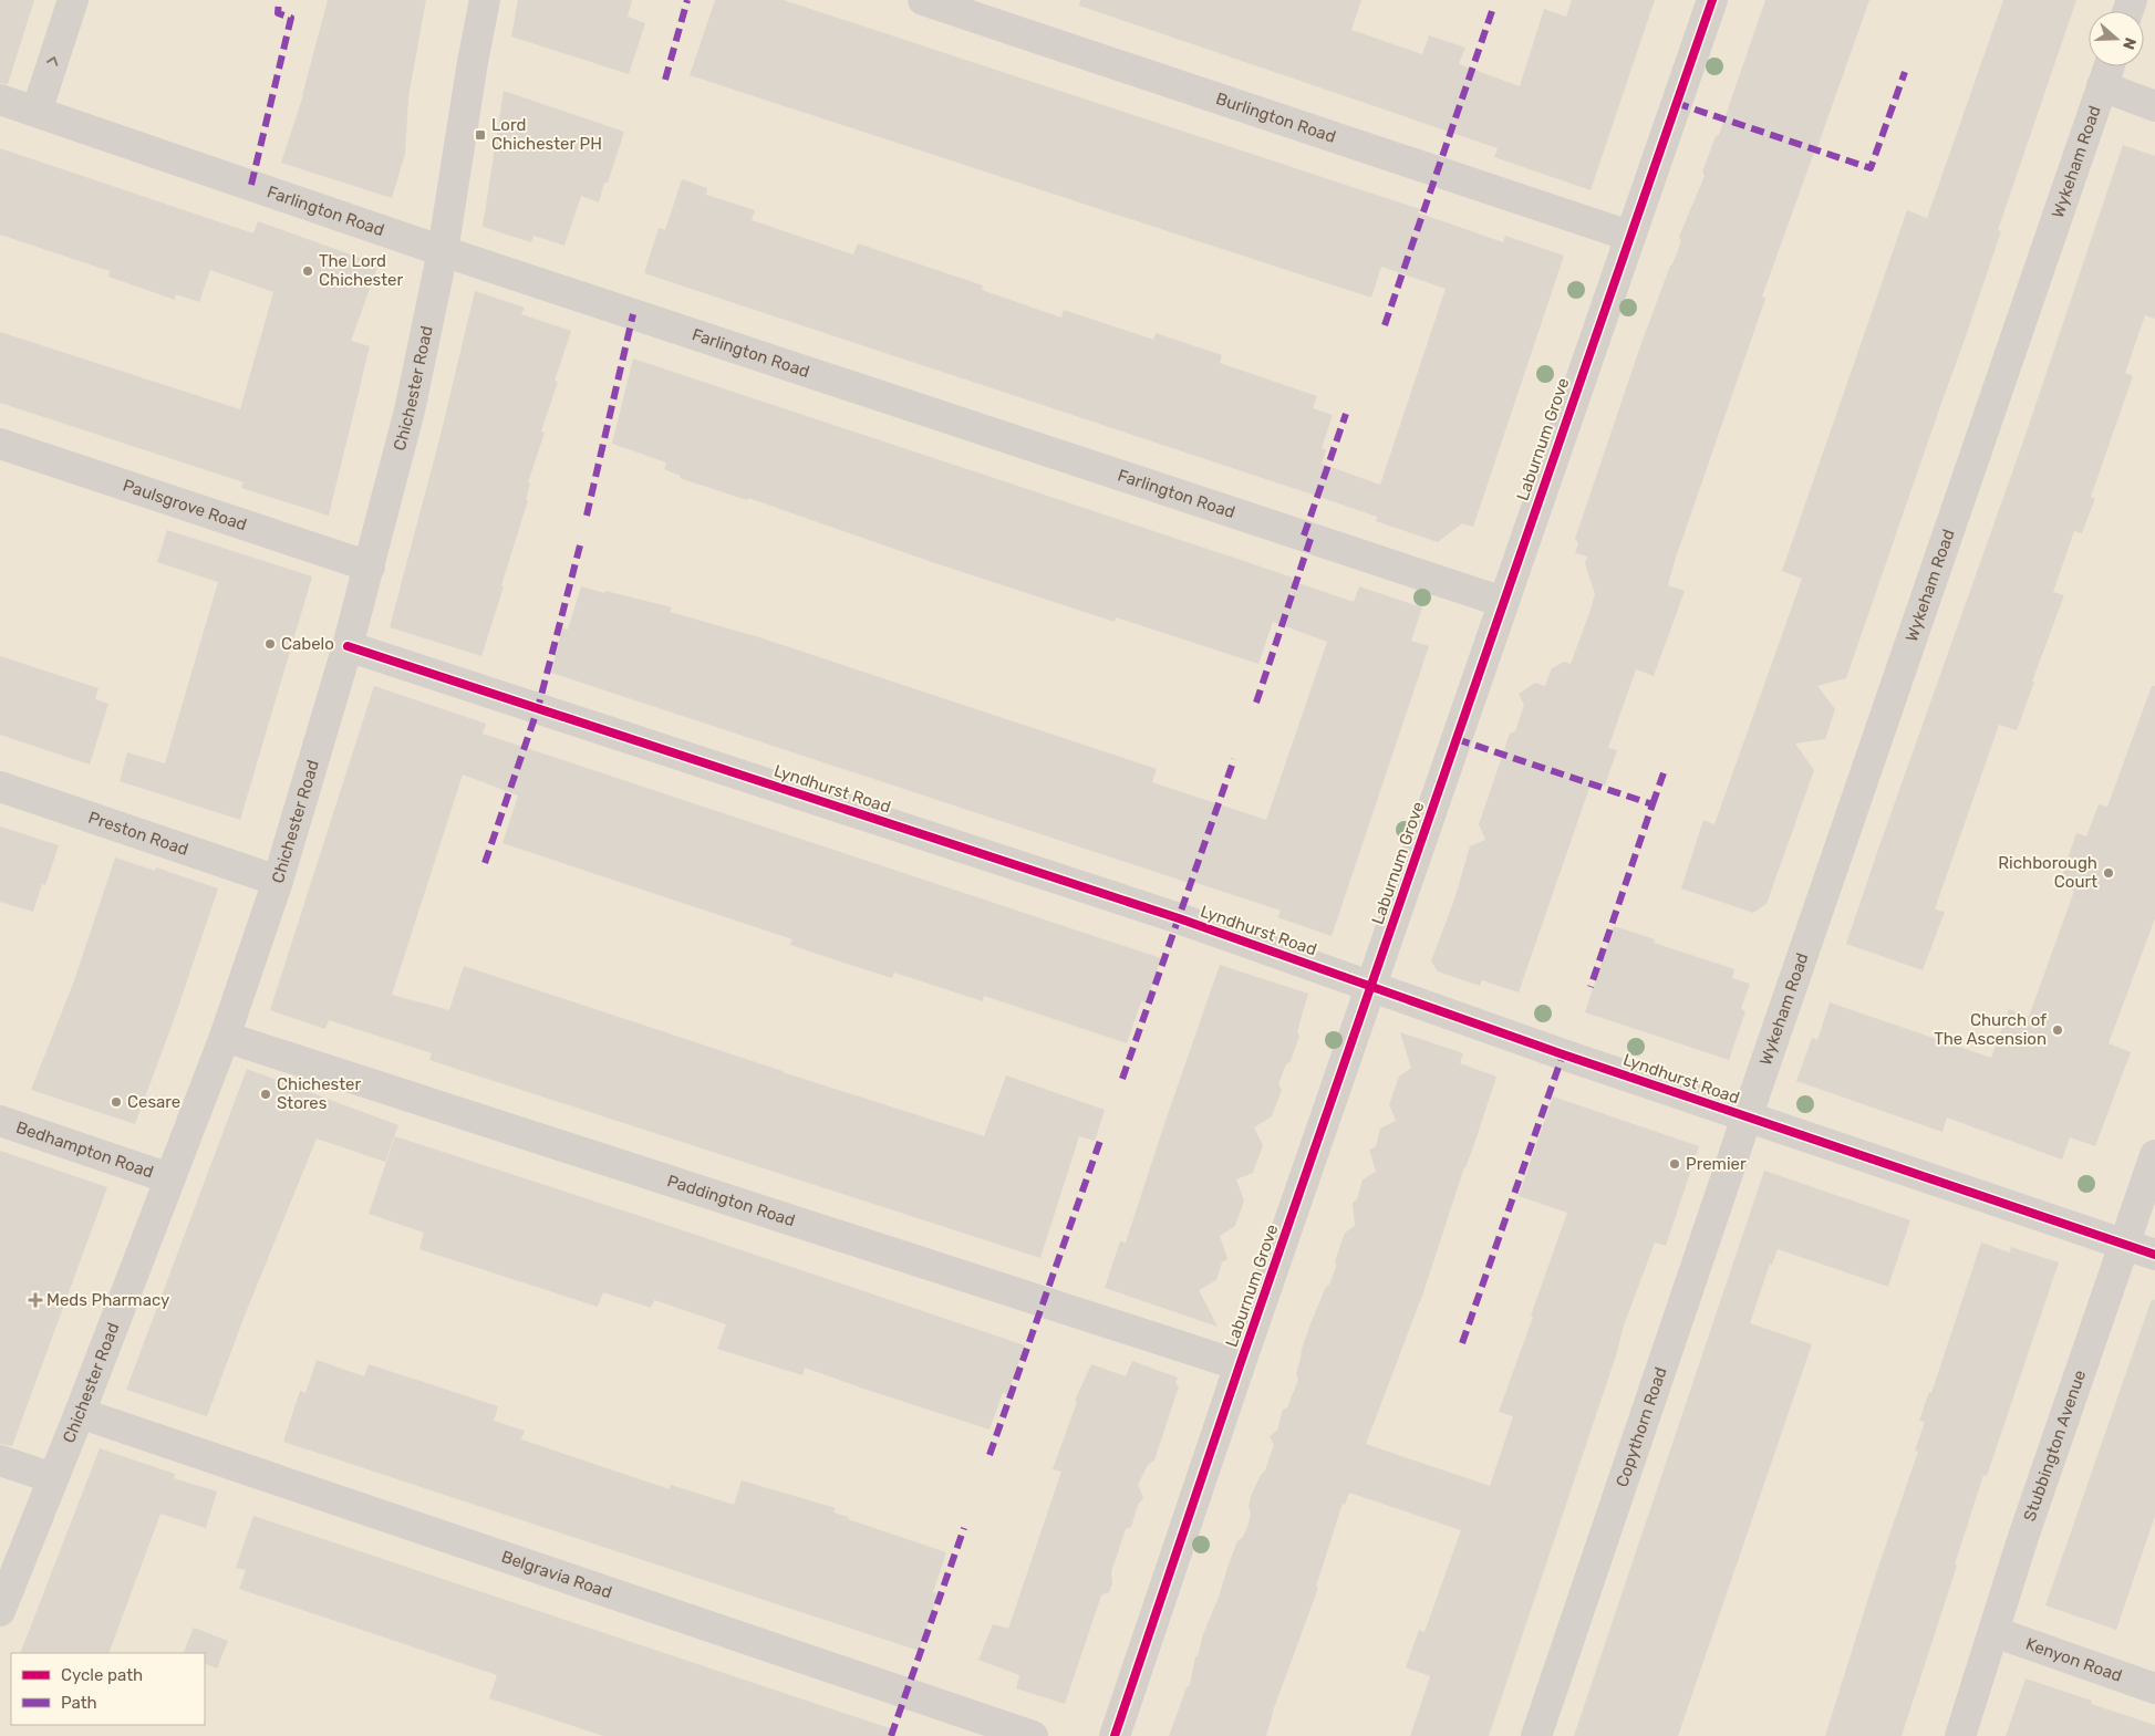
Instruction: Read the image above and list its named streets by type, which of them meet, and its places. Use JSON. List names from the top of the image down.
{
  "streets": {
    "street": [
      "Burlington Road",
      "Wykeham Road",
      "Farlington Road",
      "Chichester Road",
      "Laburnum Grove",
      "Paulsgrove Road",
      "Lyndhurst Road",
      "Preston Road",
      "Bedhampton Road",
      "Paddington Road",
      "Copythorn Road",
      "Stubbington Avenue",
      "Belgravia Road",
      "Kenyon Road"
    ]
  },
  "crossings": [
    ["Burlington Road", "Laburnum Grove"],
    ["Wykeham Road", "Lyndhurst Road"],
    ["Wykeham Road", "Copythorn Road"],
    ["Farlington Road", "Chichester Road"],
    ["Farlington Road", "Laburnum Grove"],
    ["Chichester Road", "Paulsgrove Road"],
    ["Chichester Road", "Lyndhurst Road"],
    ["Chichester Road", "Preston Road"],
    ["Chichester Road", "Bedhampton Road"],
    ["Chichester Road", "Paddington Road"],
    ["Chichester Road", "Belgravia Road"],
    ["Laburnum Grove", "Lyndhurst Road"],
    ["Laburnum Grove", "Paddington Road"],
    ["Lyndhurst Road", "Copythorn Road"],
    ["Lyndhurst Road", "Stubbington Avenue"],
    ["Stubbington Avenue", "Kenyon Road"]
  ],
  "places": {
    "transit": ["Lord Chichester PH"],
    "other": [
      "The Lord Chichester",
      "Cabelo",
      "Richborough Court",
      "Church of The Ascension",
      "Chichester Stores",
      "Cesare",
      "Premier"
    ],
    "health": ["Meds Pharmacy"]
  },
  "legend": ["Cycle path", "Path"],
  "north": "right"
}
